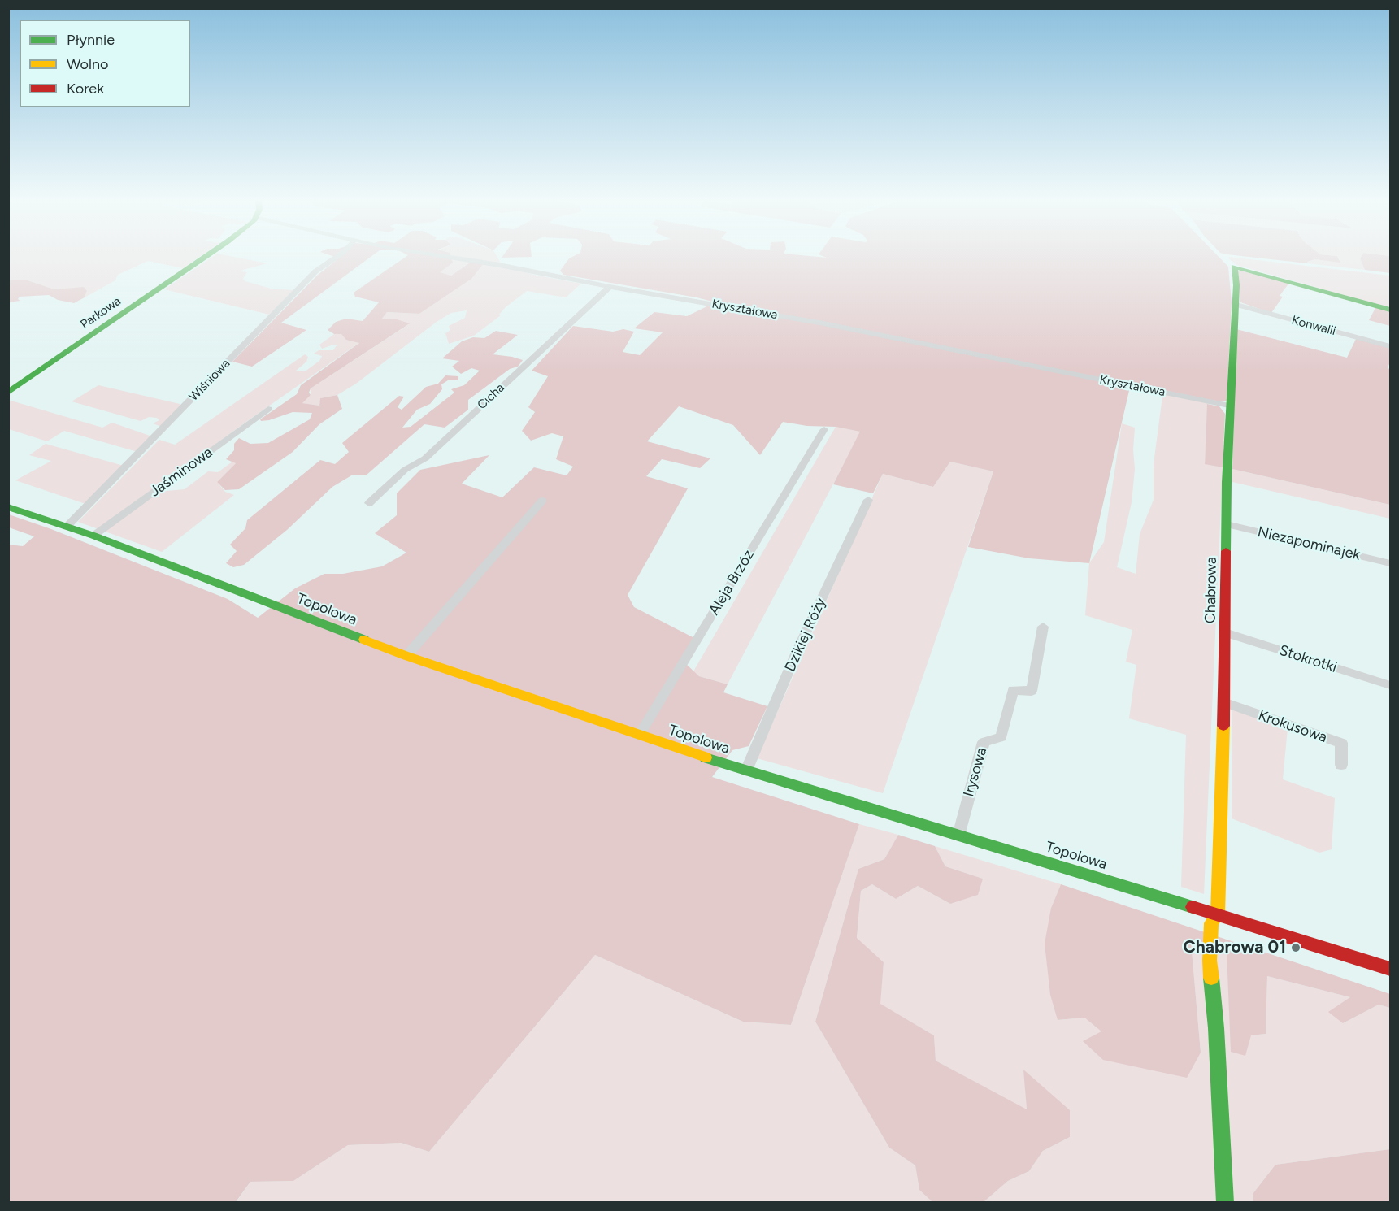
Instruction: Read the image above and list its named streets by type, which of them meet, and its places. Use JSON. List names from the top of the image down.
{
  "streets": {
    "street": [
      "Kryształowa",
      "Parkowa",
      "Konwalii",
      "Wiśniowa",
      "Cicha",
      "Jaśminowa",
      "Niezapominajek",
      "Aleja Brzóz",
      "Chabrowa",
      "Topolowa",
      "Dzikiej Róży",
      "Stokrotki",
      "Krokusowa",
      "Irysowa"
    ]
  },
  "crossings": [
    ["Kryształowa", "Cicha"],
    ["Kryształowa", "Chabrowa"],
    ["Konwalii", "Chabrowa"],
    ["Wiśniowa", "Topolowa"],
    ["Jaśminowa", "Topolowa"],
    ["Niezapominajek", "Chabrowa"],
    ["Aleja Brzóz", "Topolowa"],
    ["Chabrowa", "Topolowa"],
    ["Chabrowa", "Stokrotki"],
    ["Chabrowa", "Krokusowa"],
    ["Topolowa", "Dzikiej Róży"],
    ["Topolowa", "Irysowa"]
  ],
  "places": ["Chabrowa 01"],
  "legend": ["Płynnie", "Wolno", "Korek"]
}
